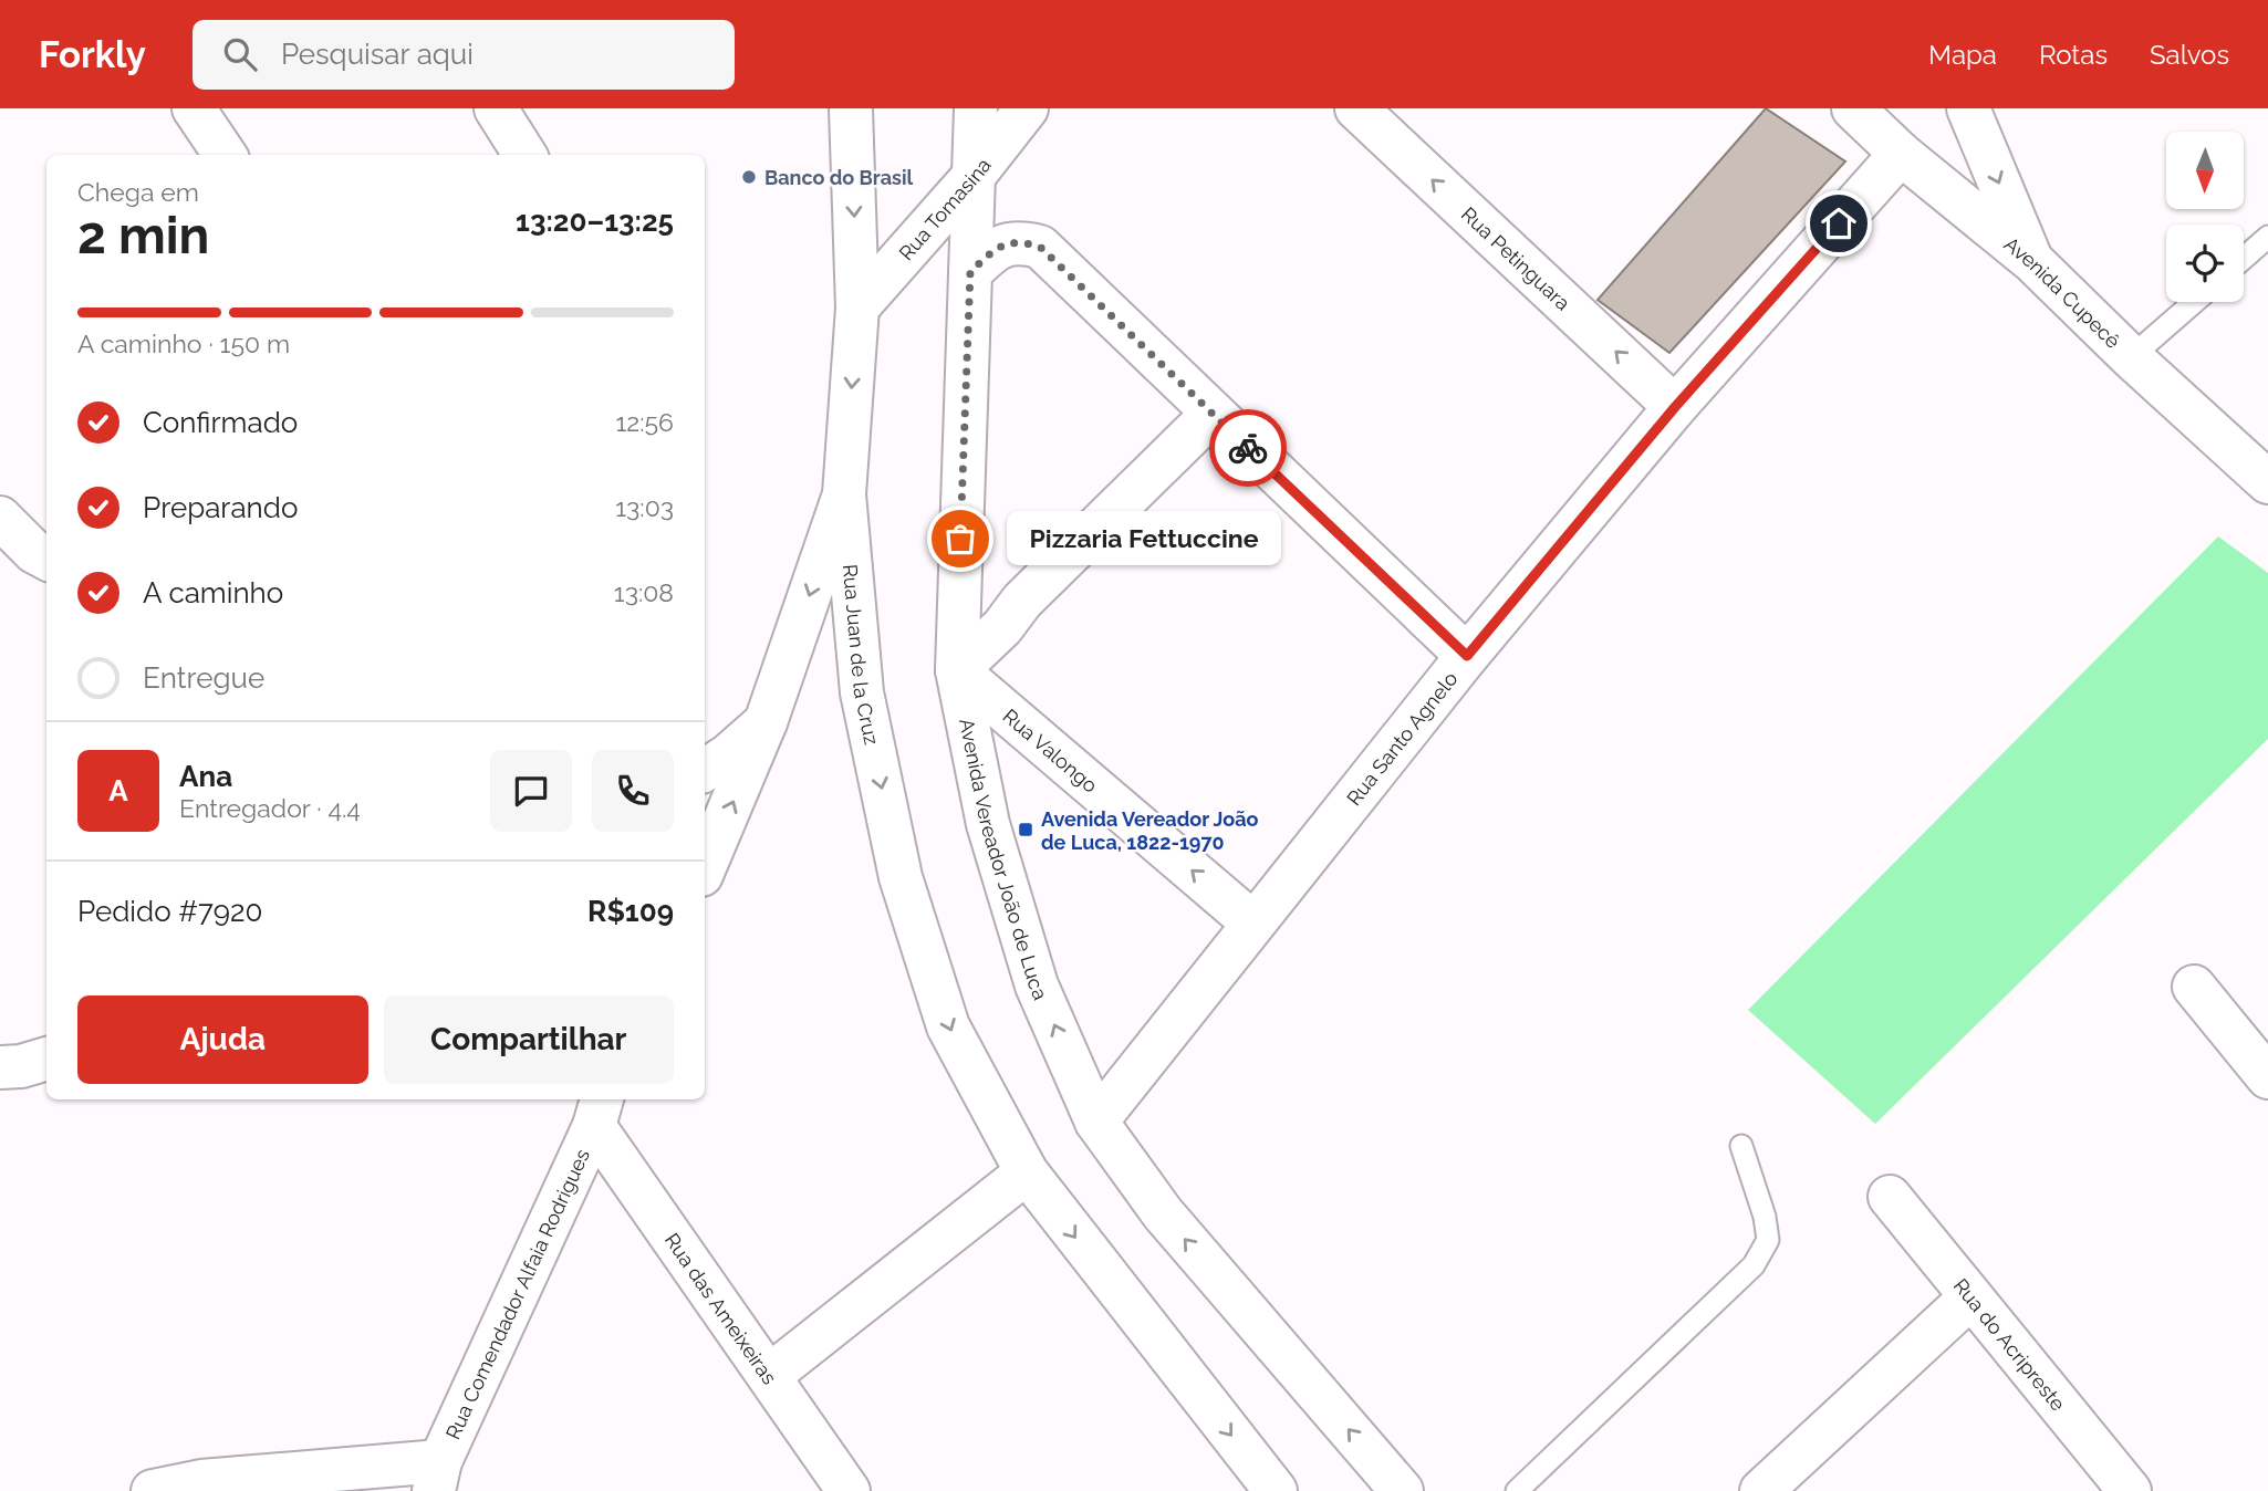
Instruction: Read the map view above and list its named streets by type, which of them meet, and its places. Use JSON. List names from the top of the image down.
{
  "streets": {
    "street": [
      "Rua Tomasina",
      "Rua Petinguara",
      "Avenida Cupecê",
      "Rua Juan de la Cruz",
      "Rua Santo Agnelo",
      "Rua Valongo",
      "Avenida Vereador João de Luca",
      "Rua Comendador Alfaia Rodrigues",
      "Rua das Ameixeiras",
      "Rua do Acripreste"
    ]
  },
  "crossings": [
    ["Rua Tomasina", "Rua Juan de la Cruz"],
    ["Rua Tomasina", "Avenida Vereador João de Luca"],
    ["Rua Petinguara", "Rua Santo Agnelo"],
    ["Avenida Cupecê", "Rua Santo Agnelo"],
    ["Rua Santo Agnelo", "Rua Valongo"],
    ["Rua Santo Agnelo", "Avenida Vereador João de Luca"],
    ["Rua Valongo", "Avenida Vereador João de Luca"],
    ["Rua Comendador Alfaia Rodrigues", "Rua das Ameixeiras"]
  ],
  "one_way": ["Rua Juan de la Cruz"],
  "places": {
    "other": ["Banco do Brasil", "Pizzaria Fettuccine"],
    "transit": ["Avenida Vereador João de Luca, 1822-1970"]
  },
  "north": "bottom",
  "page": {
    "header": "Forkly",
    "search": "Pesquisar aqui",
    "nav": ["Mapa", "Rotas", "Salvos"],
    "heading": ["2 min", "Chega em", "13:20–13:25"],
    "panel": [
      "Ana",
      "Entregador · 4.4",
      "Pedido #7920",
      "R$109"
    ],
    "bar": "A caminho · 150 m",
    "list": [
      ["Confirmado", "12:56"],
      ["Preparando", "13:03"],
      ["A caminho", "13:08"],
      "Entregue"
    ],
    "bubble": "Pizzaria Fettuccine",
    "round": "A",
    "buttons": ["Ajuda", "Compartilhar"]
  }
}
